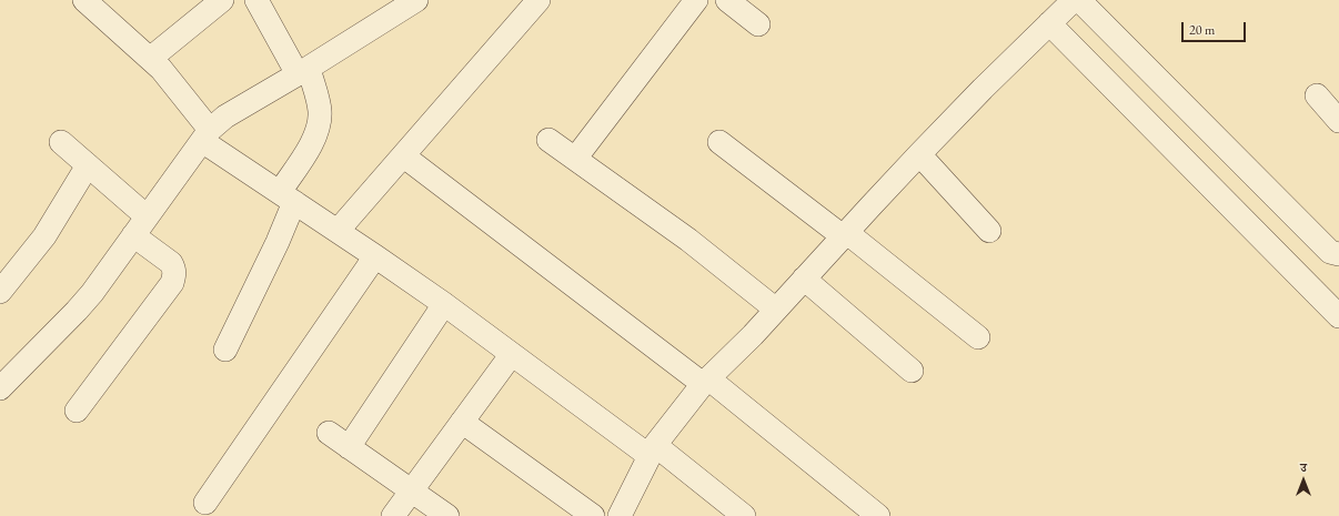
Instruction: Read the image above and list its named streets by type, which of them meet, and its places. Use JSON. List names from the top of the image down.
{
  "scale_bar": "20 m",
  "north": "top"
}
